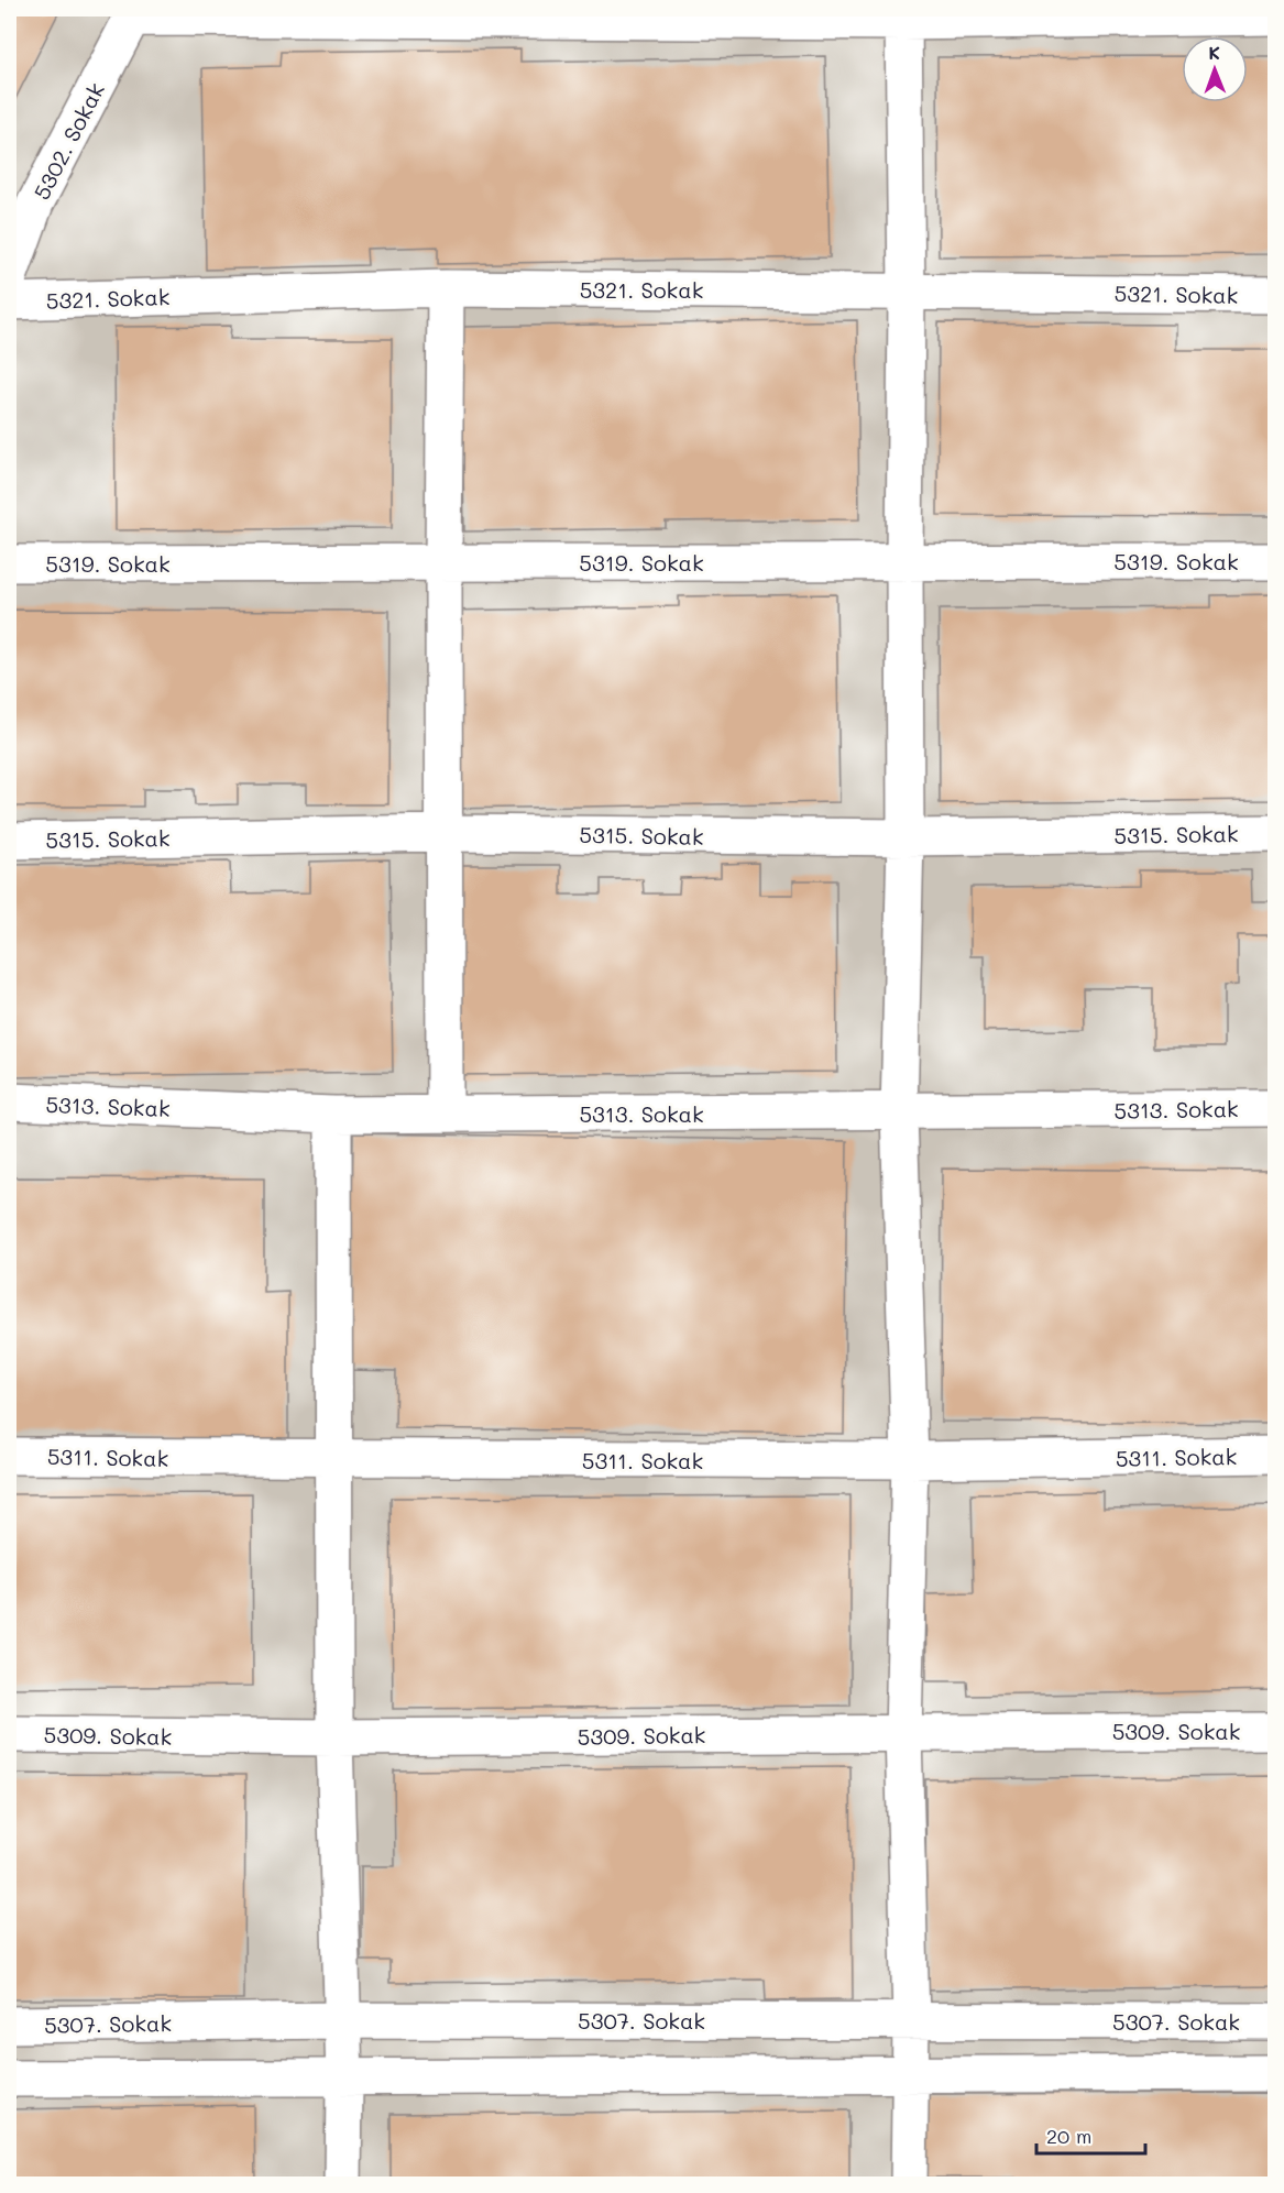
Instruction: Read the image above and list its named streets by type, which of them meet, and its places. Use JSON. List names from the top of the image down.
{
  "streets": {
    "street": [
      "5302. Sokak",
      "5321. Sokak",
      "5319. Sokak",
      "5315. Sokak",
      "5313. Sokak",
      "5311. Sokak",
      "5309. Sokak",
      "5307. Sokak"
    ]
  },
  "scale_bar": "20 m",
  "north": "top"
}
